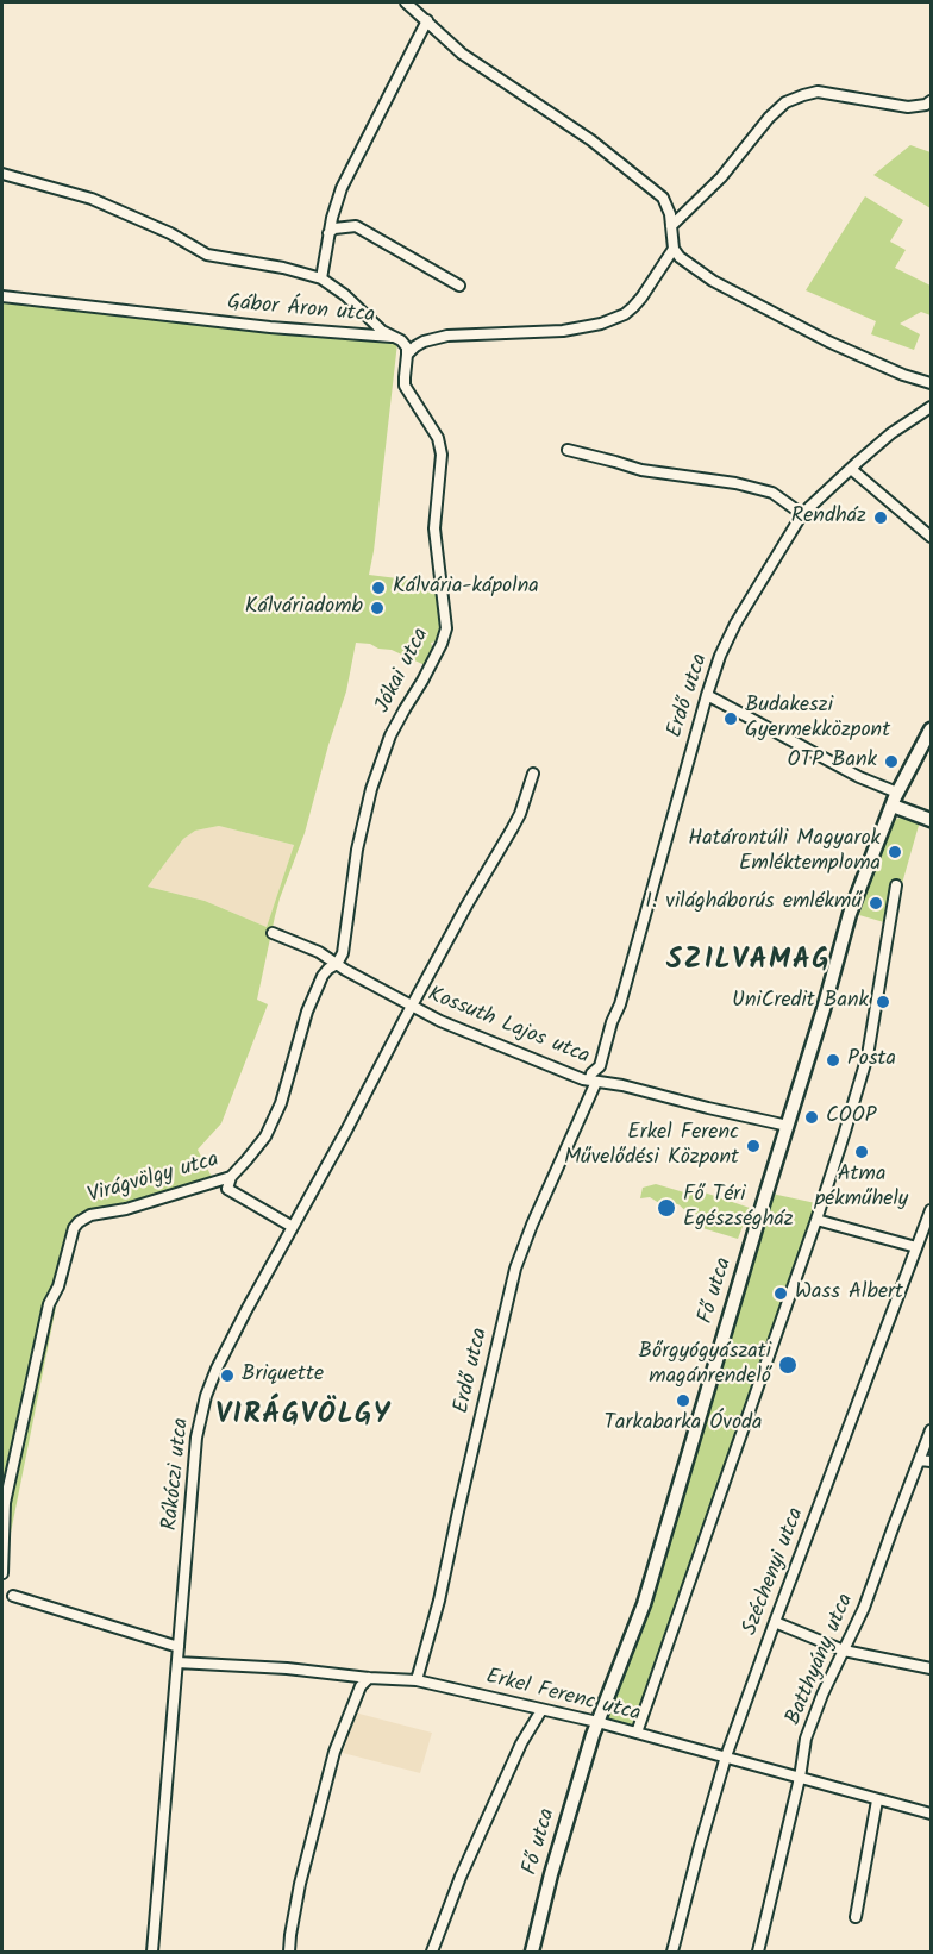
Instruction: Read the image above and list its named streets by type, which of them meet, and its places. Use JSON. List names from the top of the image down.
{
  "streets": {
    "main road": ["Fő utca"],
    "street": [
      "Gábor Áron utca",
      "Jókai utca",
      "Erdő utca",
      "Kossuth Lajos utca",
      "Virágvölgy utca",
      "Rákóczi utca",
      "Széchenyi utca",
      "Batthyány utca",
      "Erkel Ferenc utca"
    ]
  },
  "crossings": [
    ["Gábor Áron utca", "Jókai utca"],
    ["Jókai utca", "Kossuth Lajos utca"],
    ["Jókai utca", "Virágvölgy utca"],
    ["Erdő utca", "Kossuth Lajos utca"],
    ["Erdő utca", "Erkel Ferenc utca"],
    ["Kossuth Lajos utca", "Virágvölgy utca"],
    ["Kossuth Lajos utca", "Fő utca"],
    ["Kossuth Lajos utca", "Rákóczi utca"],
    ["Fő utca", "Erkel Ferenc utca"],
    ["Rákóczi utca", "Erkel Ferenc utca"],
    ["Széchenyi utca", "Erkel Ferenc utca"],
    ["Batthyány utca", "Erkel Ferenc utca"]
  ],
  "districts": ["SZILVAMAG", "VIRÁGVÖLGY"],
  "places": [
    "Rendház",
    "Kálvária-kápolna",
    "Kálváriadomb",
    "Budakeszi Gyermekközpont",
    "OTP Bank",
    "Határontúli Magyarok Emléktemploma",
    "I. világháborús emlékmű",
    "UniCredit Bank",
    "Posta",
    "COOP",
    "Erkel Ferenc Művelődési Központ",
    "Atma pékműhely",
    "Fő Téri Egészségház",
    "Wass Albert",
    "Bőrgyógyászati magánrendelő",
    "Briquette",
    "Tarkabarka Óvoda"
  ]
}
